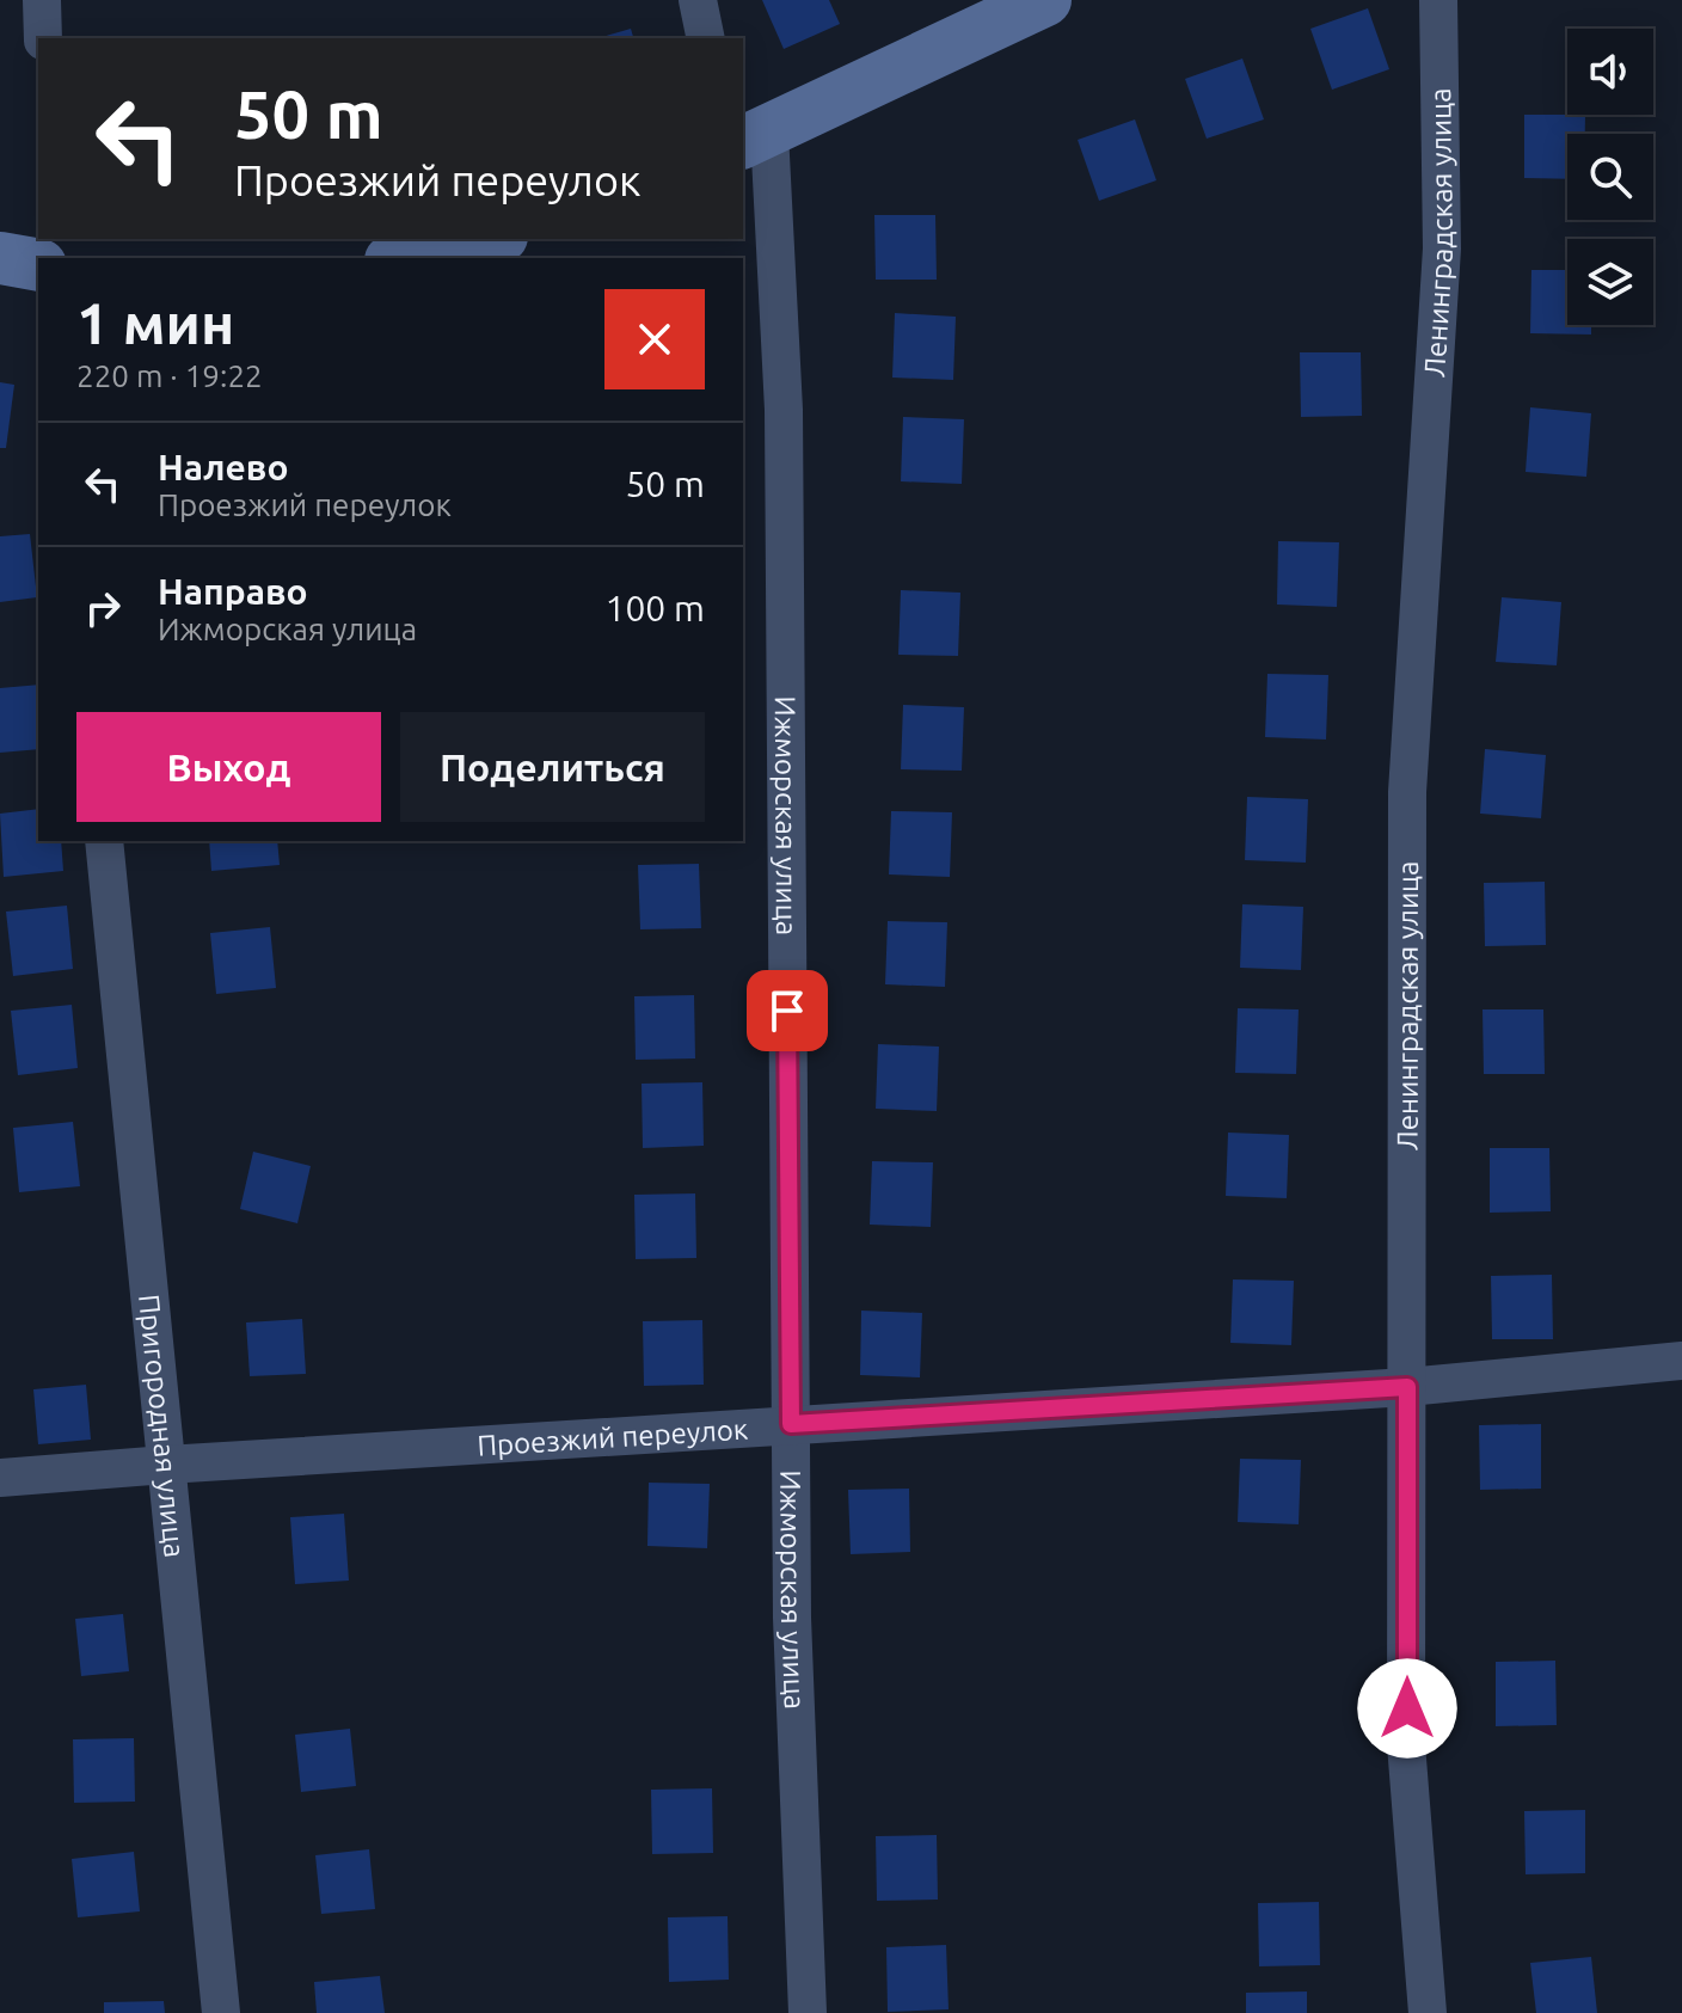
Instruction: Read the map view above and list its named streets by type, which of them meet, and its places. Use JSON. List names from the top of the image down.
{
  "streets": {
    "street": [
      "Ленинградская улица",
      "Ижморская улица",
      "Пригородная улица",
      "Проезжий переулок"
    ]
  },
  "crossings": [
    ["Ленинградская улица", "Проезжий переулок"],
    ["Ижморская улица", "Проезжий переулок"],
    ["Пригородная улица", "Проезжий переулок"]
  ],
  "page": {
    "turn": ["50 m", "Проезжий переулок"],
    "heading": ["1 мин", "220 m · 19:22"],
    "list": [
      {
        "name": "Налево",
        "note": "Проезжий переулок",
        "value": "50 m"
      },
      {
        "name": "Направо",
        "note": "Ижморская улица",
        "value": "100 m"
      }
    ],
    "buttons": ["Выход", "Поделиться"]
  }
}
